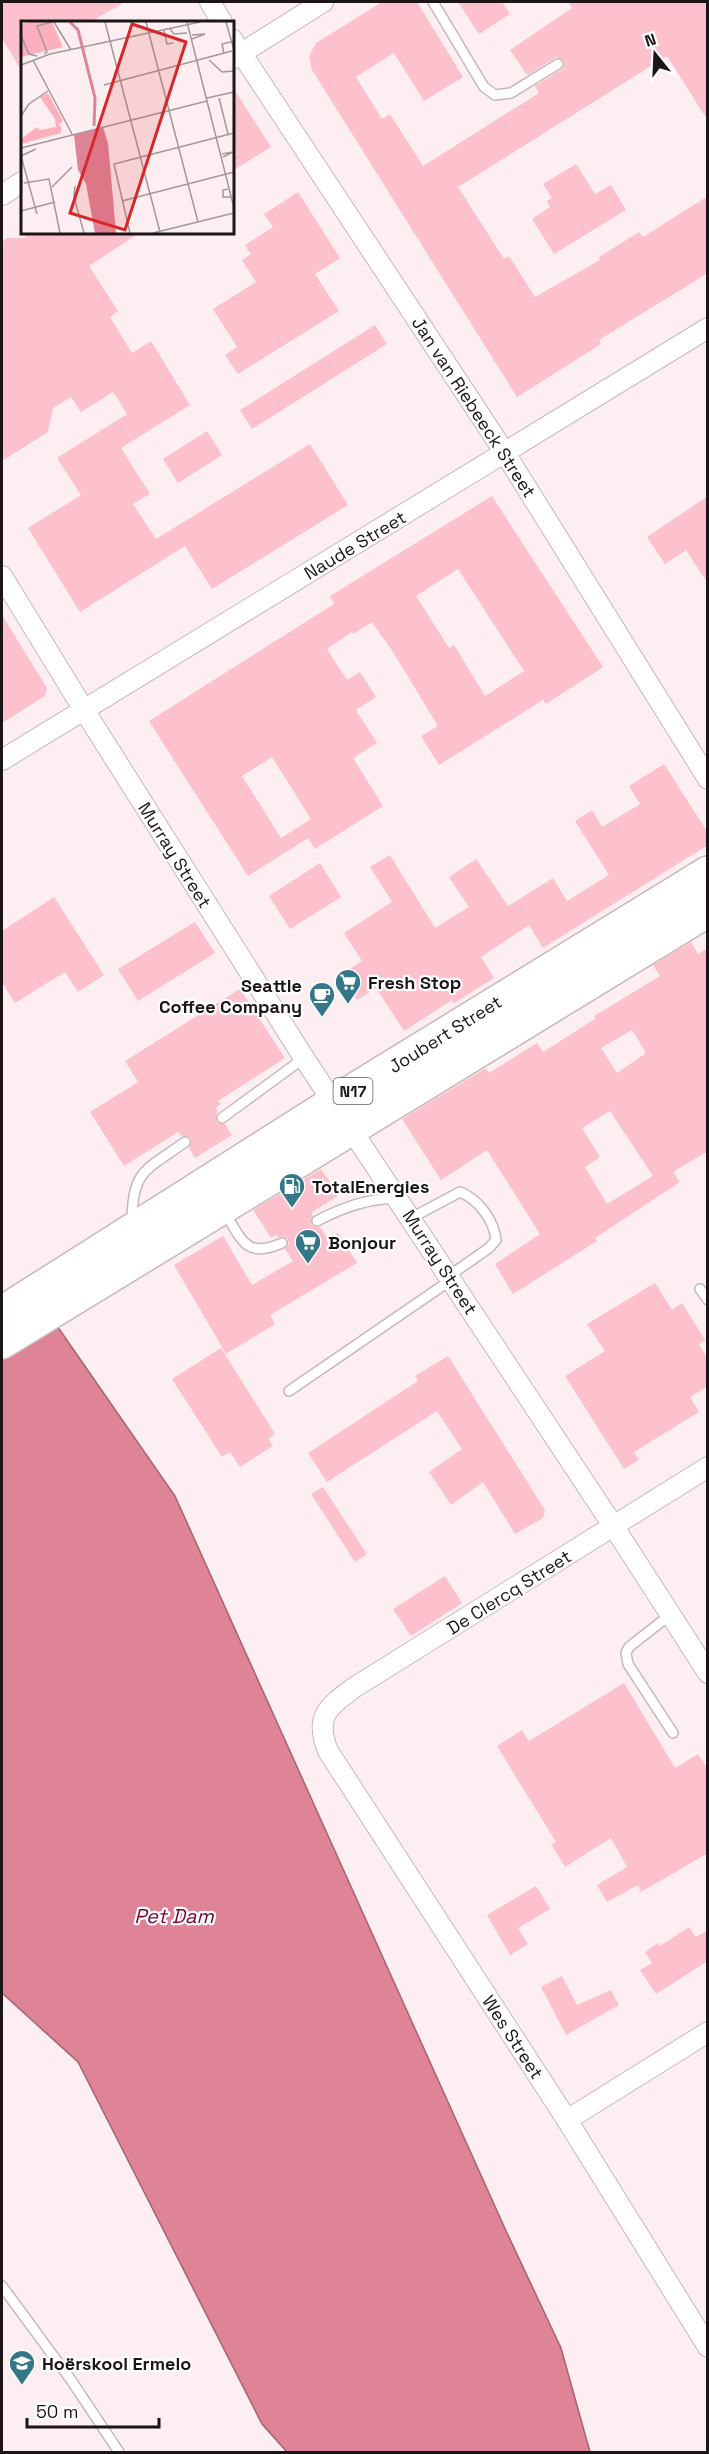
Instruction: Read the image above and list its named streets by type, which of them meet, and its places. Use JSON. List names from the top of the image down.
{
  "streets": {
    "highway": ["Joubert Street", "N17"],
    "street": [
      "Jan van Riebeeck Street",
      "Naude Street",
      "Murray Street",
      "De Clercq Street",
      "Wes Street"
    ]
  },
  "crossings": [
    ["Jan van Riebeeck Street", "Naude Street"],
    ["Naude Street", "Murray Street"],
    ["Murray Street", "Joubert Street"],
    ["Murray Street", "De Clercq Street"],
    ["De Clercq Street", "Wes Street"]
  ],
  "water": ["Pet Dam"],
  "places": {
    "supermarket": ["Fresh Stop", "Bonjour"],
    "cafe": ["Seattle Coffee Company"],
    "fuel station": ["TotalEnergies"],
    "school or university": ["Hoërskool Ermelo"]
  },
  "scale_bar": "50 m",
  "north": "top"
}
